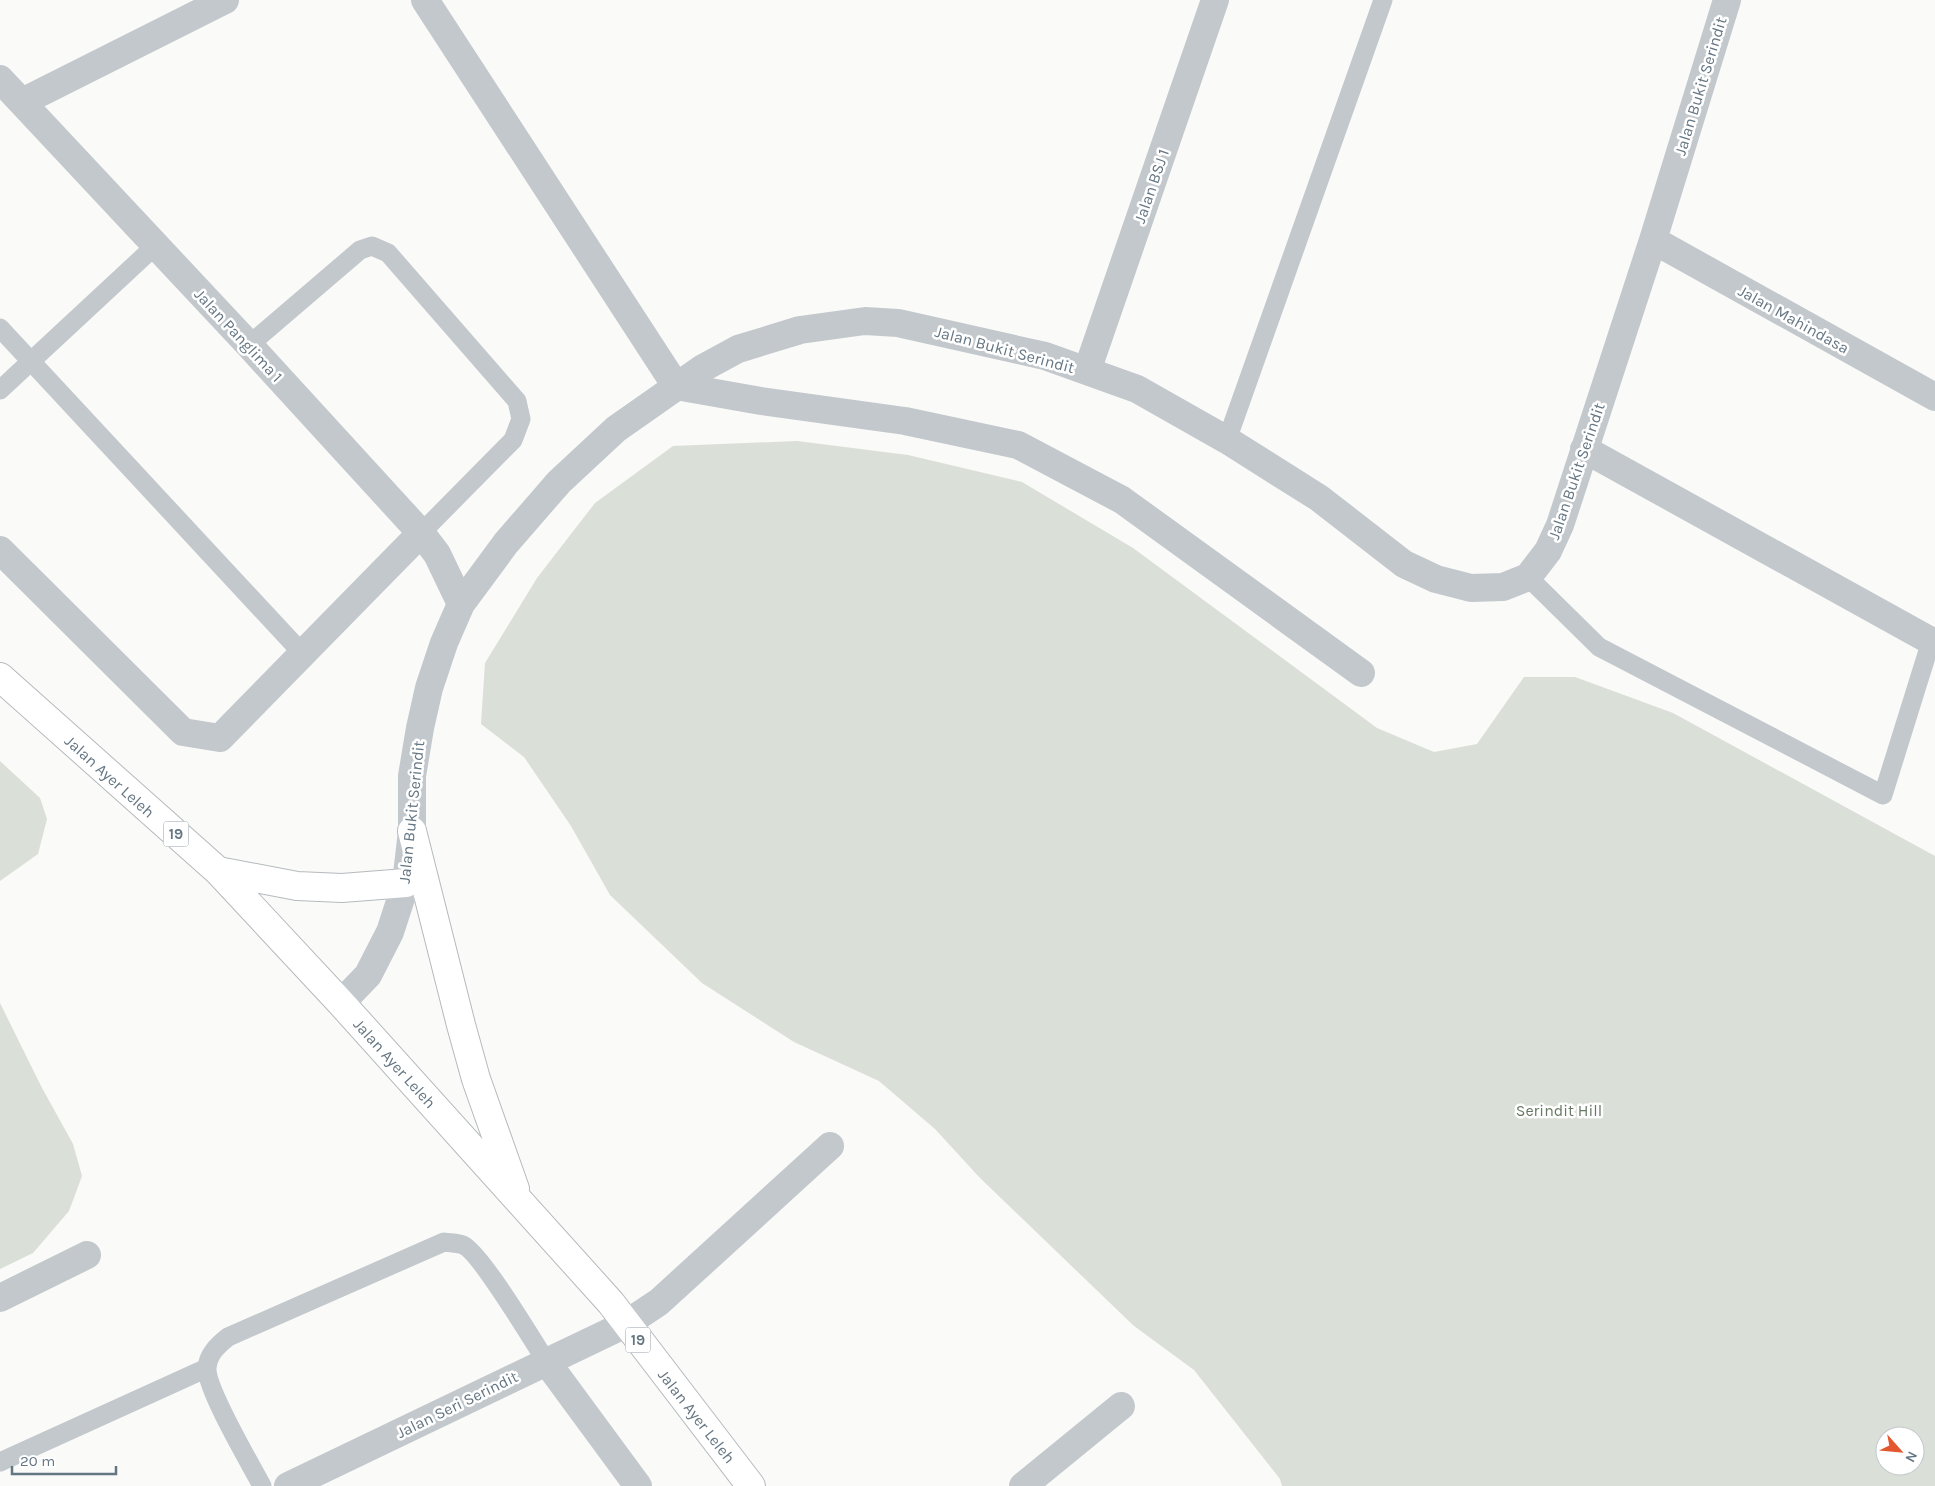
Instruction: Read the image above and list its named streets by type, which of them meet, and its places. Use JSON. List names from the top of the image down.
{
  "streets": {
    "main road": ["Jalan Ayer Leleh", "19"],
    "street": [
      "Jalan Bukit Serindit",
      "Jalan BSJ 1",
      "Jalan Mahindasa",
      "Jalan Panglima 1",
      "Jalan Seri Serindit"
    ]
  },
  "crossings": [
    ["Jalan Bukit Serindit", "Jalan BSJ 1"],
    ["Jalan Bukit Serindit", "Jalan Mahindasa"],
    ["Jalan Bukit Serindit", "Jalan Panglima 1"],
    ["Jalan Bukit Serindit", "Jalan Ayer Leleh"],
    ["Jalan Ayer Leleh", "Jalan Seri Serindit"]
  ],
  "parks": ["Serindit Hill"],
  "scale_bar": "20 m",
  "north": "bottom right"
}
